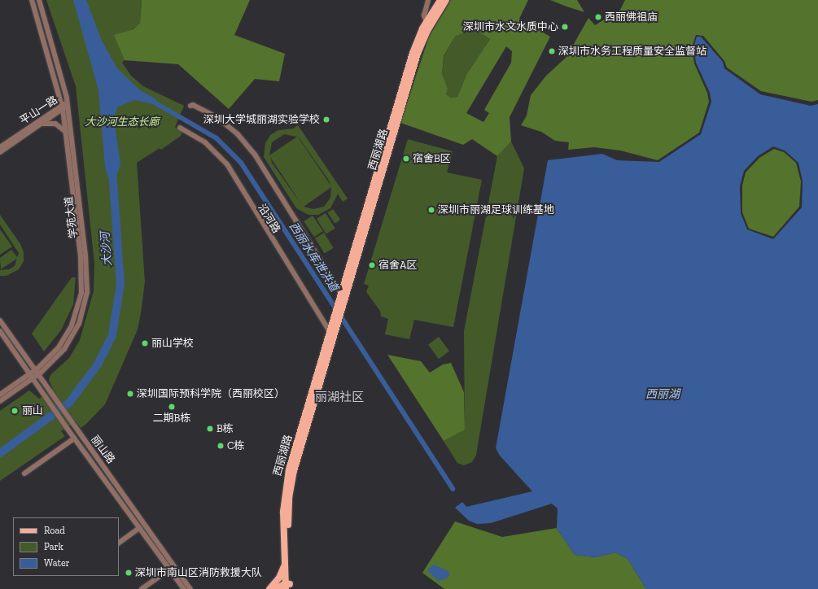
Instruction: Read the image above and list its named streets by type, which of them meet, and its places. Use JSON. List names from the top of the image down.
{
  "streets": {
    "main road": ["西丽湖路"],
    "street": [
      "平山一路",
      "学苑大道",
      "沿河路",
      "丽山路"
    ]
  },
  "crossings": [
    ["平山一路", "学苑大道"],
    ["西丽湖路", "沿河路"],
    ["学苑大道", "丽山路"]
  ],
  "districts": ["丽湖社区"],
  "water": ["大沙河", "西丽水库泄洪道", "西丽湖"],
  "parks": ["大沙河生态长廊"],
  "places": [
    "西丽佛祖庙",
    "深圳市水文水质中心",
    "深圳市水务工程质量安全监督站",
    "深圳大学城丽湖实验学校",
    "宿舍B区",
    "深圳市丽湖足球训练基地",
    "宿舍A区",
    "丽山学校",
    "深圳国际预科学院（西丽校区）",
    "二期B栋",
    "丽山",
    "B栋",
    "C栋",
    "深圳市南山区消防救援大队"
  ],
  "legend": ["Road", "Park", "Water"]
}
